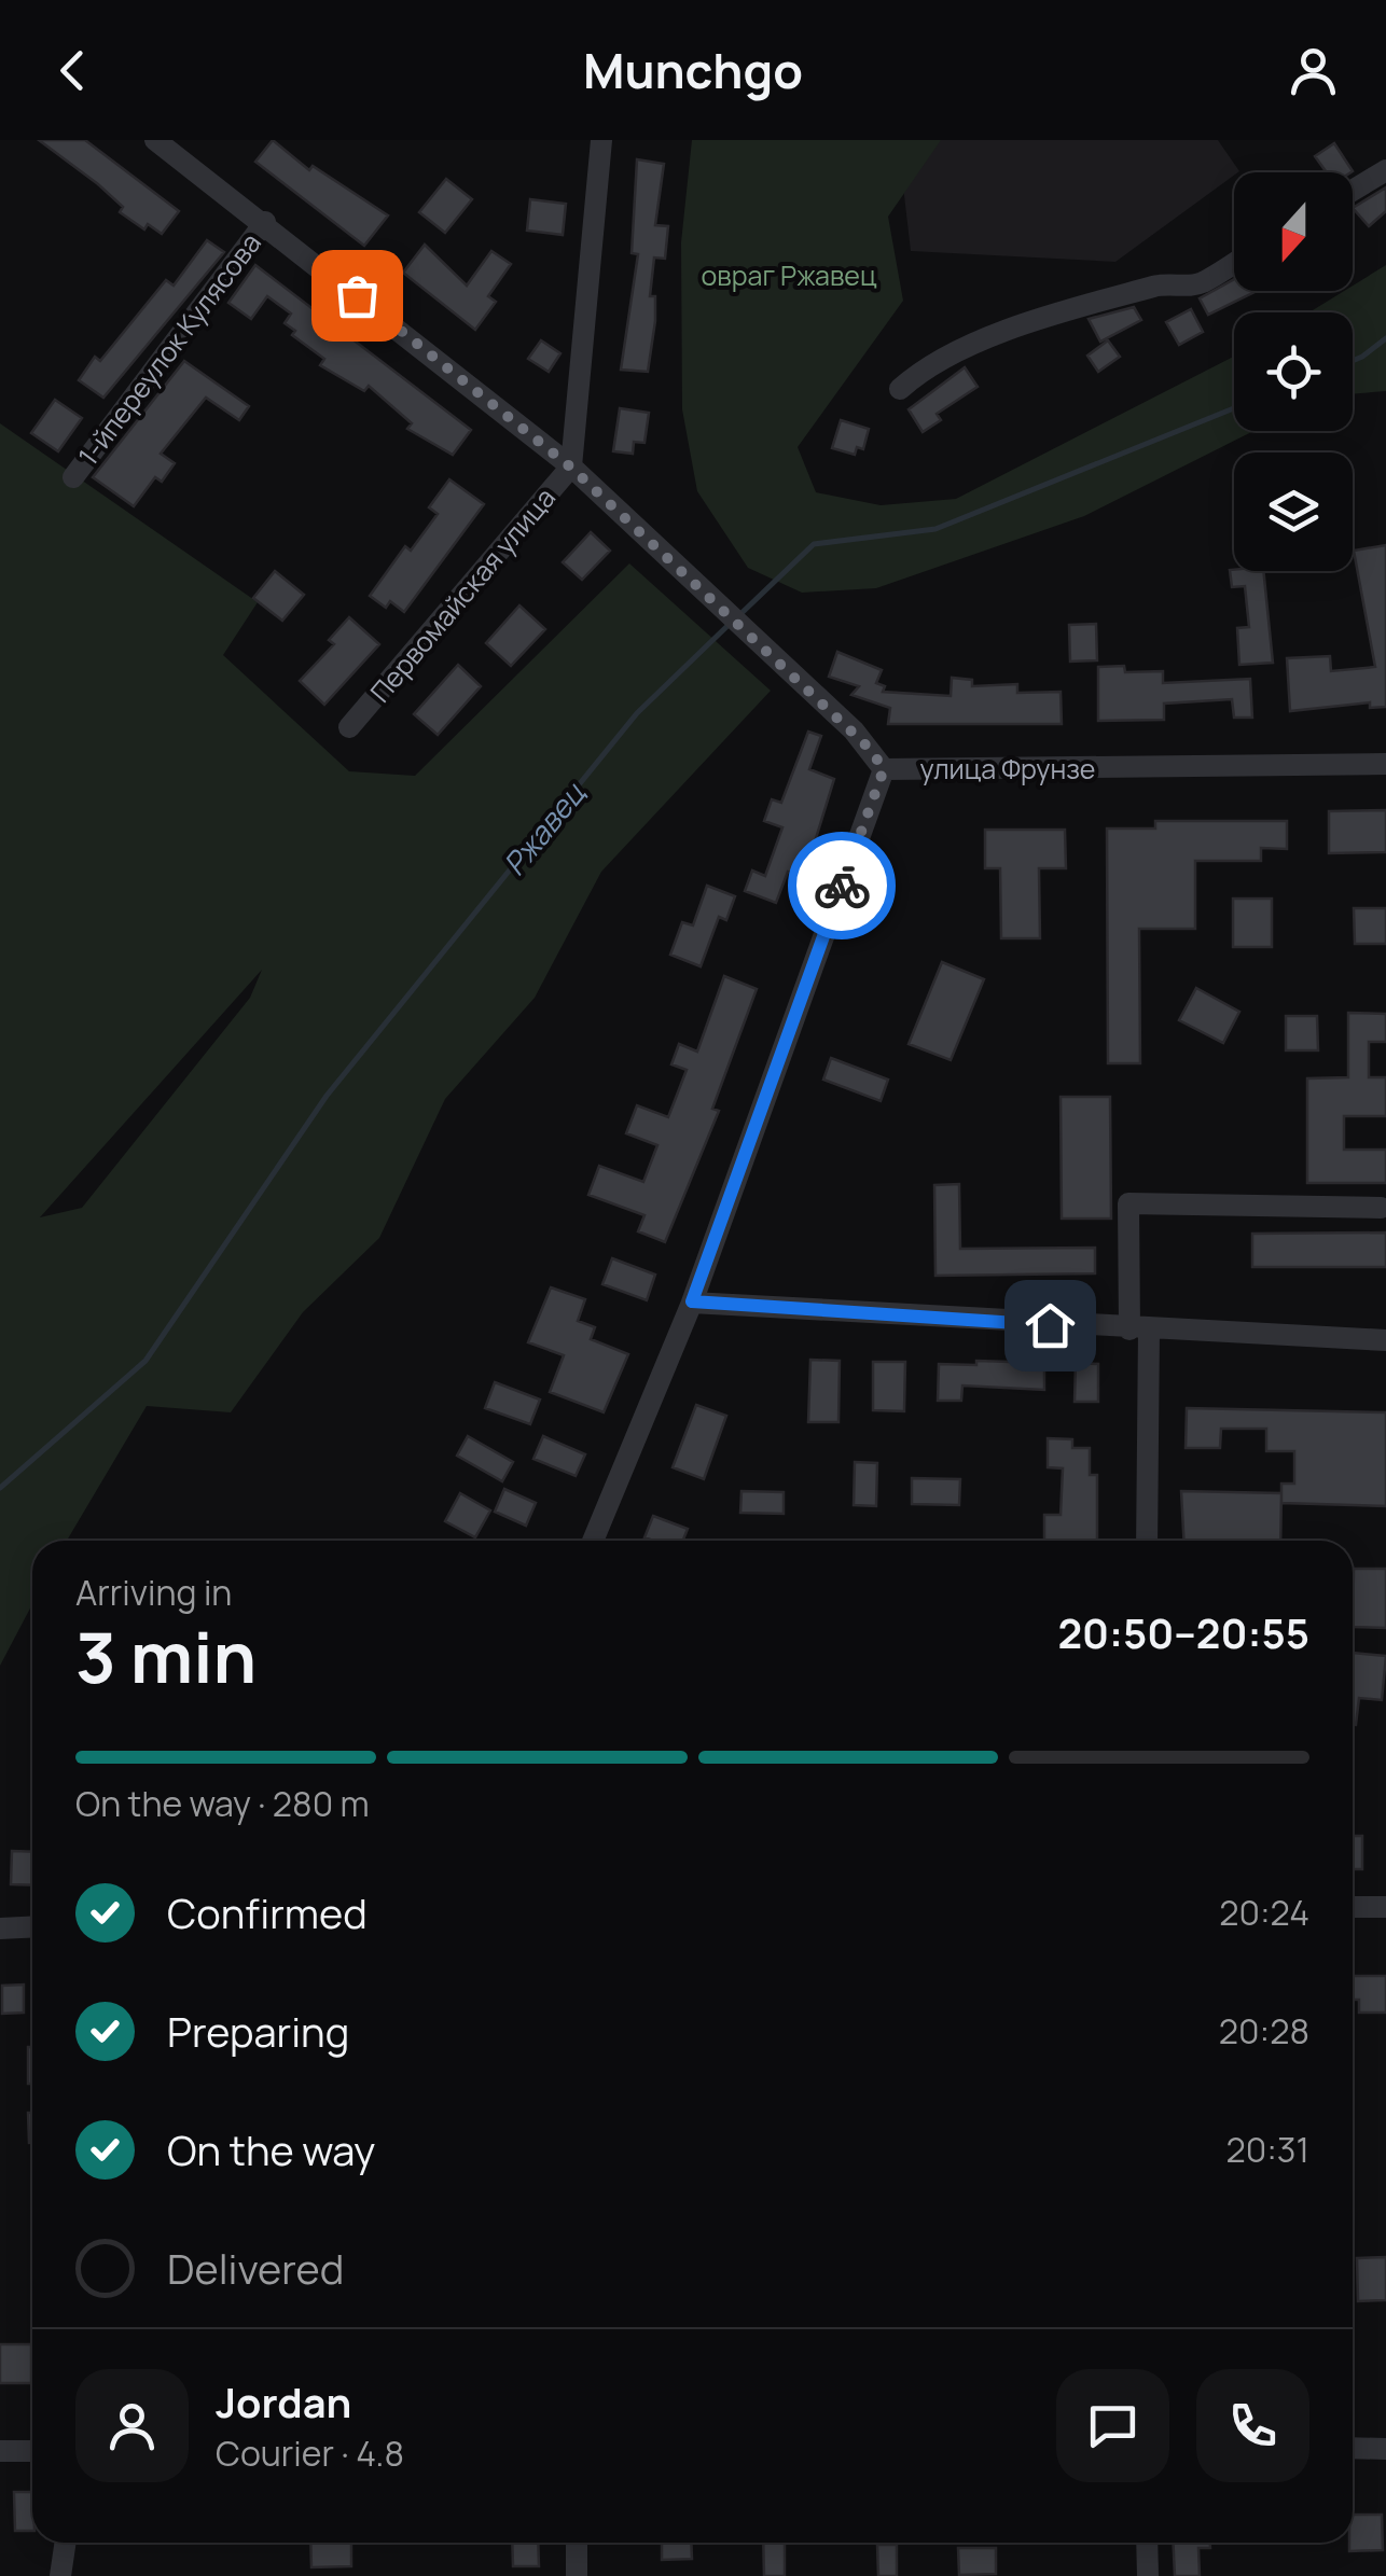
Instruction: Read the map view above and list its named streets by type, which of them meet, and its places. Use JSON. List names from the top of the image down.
{
  "streets": {
    "street": ["1-йпереулок Кулясова", "Первомайская улица", "улица Фрунзе"]
  },
  "water": ["Ржавец"],
  "parks": ["овраг Ржавец"],
  "north": "bottom",
  "page": {
    "header": "Munchgo",
    "heading": ["3 min", "Arriving in", "20:50–20:55"],
    "panel": ["Jordan", "Courier · 4.8"],
    "bar": "On the way · 280 m",
    "list": [
      ["Confirmed", "20:24"],
      ["Preparing", "20:28"],
      ["On the way", "20:31"],
      "Delivered"
    ]
  }
}
